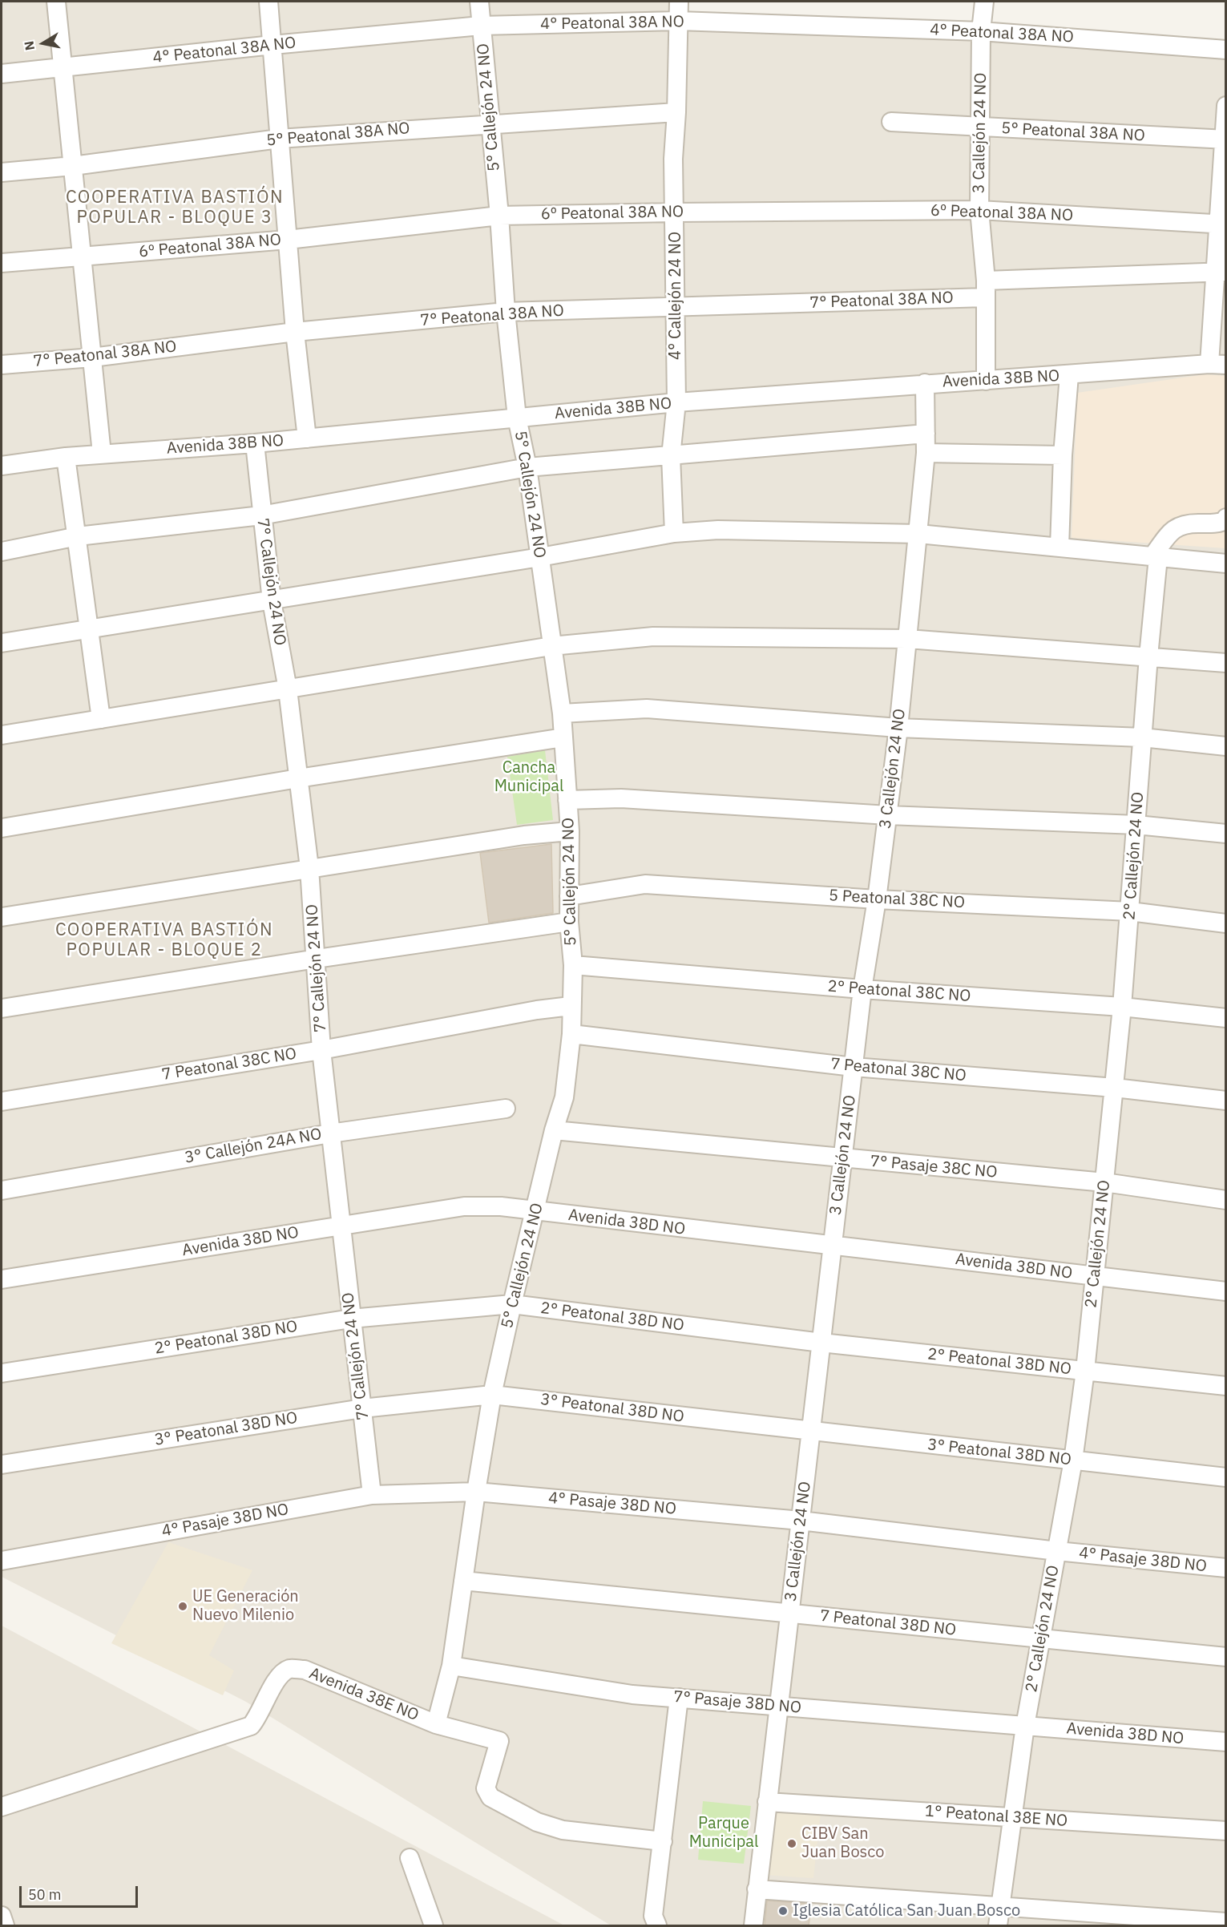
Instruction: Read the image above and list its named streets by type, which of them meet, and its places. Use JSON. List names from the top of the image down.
{
  "streets": {
    "street": [
      "4° Peatonal 38A NO",
      "5° Callejón 24 NO",
      "5° Peatonal 38A NO",
      "3 Callejón 24 NO",
      "6º Peatonal 38A NO",
      "4° Callejón 24 NO",
      "7° Peatonal 38A NO",
      "Avenida 38B NO",
      "7° Callejón 24 NO",
      "2° Callejón 24 NO",
      "5 Peatonal 38C NO",
      "2° Peatonal 38C NO",
      "7 Peatonal 38C NO",
      "3° Callejón 24A NO",
      "7° Pasaje 38C NO",
      "Avenida 38D NO",
      "2° Peatonal 38D NO",
      "3° Peatonal 38D NO",
      "4° Pasaje 38D NO",
      "7 Peatonal 38D NO",
      "Avenida 38E NO",
      "7° Pasaje 38D NO",
      "1° Peatonal 38E NO"
    ]
  },
  "crossings": [
    ["4° Peatonal 38A NO", "5° Callejón 24 NO"],
    ["4° Peatonal 38A NO", "3 Callejón 24 NO"],
    ["4° Peatonal 38A NO", "4° Callejón 24 NO"],
    ["5° Callejón 24 NO", "5° Peatonal 38A NO"],
    ["5° Callejón 24 NO", "6º Peatonal 38A NO"],
    ["5° Callejón 24 NO", "7° Peatonal 38A NO"],
    ["5° Callejón 24 NO", "Avenida 38B NO"],
    ["5° Callejón 24 NO", "5 Peatonal 38C NO"],
    ["5° Callejón 24 NO", "2° Peatonal 38C NO"],
    ["5° Callejón 24 NO", "7 Peatonal 38C NO"],
    ["5° Callejón 24 NO", "7° Pasaje 38C NO"],
    ["5° Callejón 24 NO", "Avenida 38D NO"],
    ["5° Callejón 24 NO", "2° Peatonal 38D NO"],
    ["5° Callejón 24 NO", "3° Peatonal 38D NO"],
    ["5° Callejón 24 NO", "4° Pasaje 38D NO"],
    ["5° Callejón 24 NO", "7 Peatonal 38D NO"],
    ["5° Callejón 24 NO", "Avenida 38E NO"],
    ["5° Callejón 24 NO", "7° Pasaje 38D NO"],
    ["5° Peatonal 38A NO", "3 Callejón 24 NO"],
    ["5° Peatonal 38A NO", "4° Callejón 24 NO"],
    ["3 Callejón 24 NO", "6º Peatonal 38A NO"],
    ["3 Callejón 24 NO", "7° Peatonal 38A NO"],
    ["3 Callejón 24 NO", "Avenida 38B NO"],
    ["3 Callejón 24 NO", "5 Peatonal 38C NO"],
    ["3 Callejón 24 NO", "2° Peatonal 38C NO"],
    ["3 Callejón 24 NO", "7 Peatonal 38C NO"],
    ["3 Callejón 24 NO", "7° Pasaje 38C NO"],
    ["3 Callejón 24 NO", "Avenida 38D NO"],
    ["3 Callejón 24 NO", "2° Peatonal 38D NO"],
    ["3 Callejón 24 NO", "3° Peatonal 38D NO"],
    ["3 Callejón 24 NO", "4° Pasaje 38D NO"],
    ["3 Callejón 24 NO", "7 Peatonal 38D NO"],
    ["3 Callejón 24 NO", "7° Pasaje 38D NO"],
    ["3 Callejón 24 NO", "1° Peatonal 38E NO"],
    ["6º Peatonal 38A NO", "4° Callejón 24 NO"],
    ["4° Callejón 24 NO", "7° Peatonal 38A NO"],
    ["4° Callejón 24 NO", "Avenida 38B NO"],
    ["Avenida 38B NO", "7° Callejón 24 NO"],
    ["7° Callejón 24 NO", "7 Peatonal 38C NO"],
    ["7° Callejón 24 NO", "3° Callejón 24A NO"],
    ["7° Callejón 24 NO", "Avenida 38D NO"],
    ["7° Callejón 24 NO", "2° Peatonal 38D NO"],
    ["7° Callejón 24 NO", "3° Peatonal 38D NO"],
    ["7° Callejón 24 NO", "4° Pasaje 38D NO"],
    ["2° Callejón 24 NO", "5 Peatonal 38C NO"],
    ["2° Callejón 24 NO", "2° Peatonal 38C NO"],
    ["2° Callejón 24 NO", "7 Peatonal 38C NO"],
    ["2° Callejón 24 NO", "7° Pasaje 38C NO"],
    ["2° Callejón 24 NO", "Avenida 38D NO"],
    ["2° Callejón 24 NO", "2° Peatonal 38D NO"],
    ["2° Callejón 24 NO", "3° Peatonal 38D NO"],
    ["2° Callejón 24 NO", "4° Pasaje 38D NO"],
    ["2° Callejón 24 NO", "7 Peatonal 38D NO"],
    ["2° Callejón 24 NO", "7° Pasaje 38D NO"],
    ["2° Callejón 24 NO", "1° Peatonal 38E NO"],
    ["Avenida 38D NO", "7° Pasaje 38D NO"]
  ],
  "districts": ["COOPERATIVA BASTIÓN POPULAR - BLOQUE 3", "COOPERATIVA BASTIÓN POPULAR - BLOQUE 2"],
  "parks": ["Cancha Municipal", "Parque Municipal"],
  "places": ["UE Generación Nuevo Milenio", "CIBV San Juan Bosco", "Iglesia Católica San Juan Bosco"],
  "scale_bar": "50 m",
  "north": "left"
}
